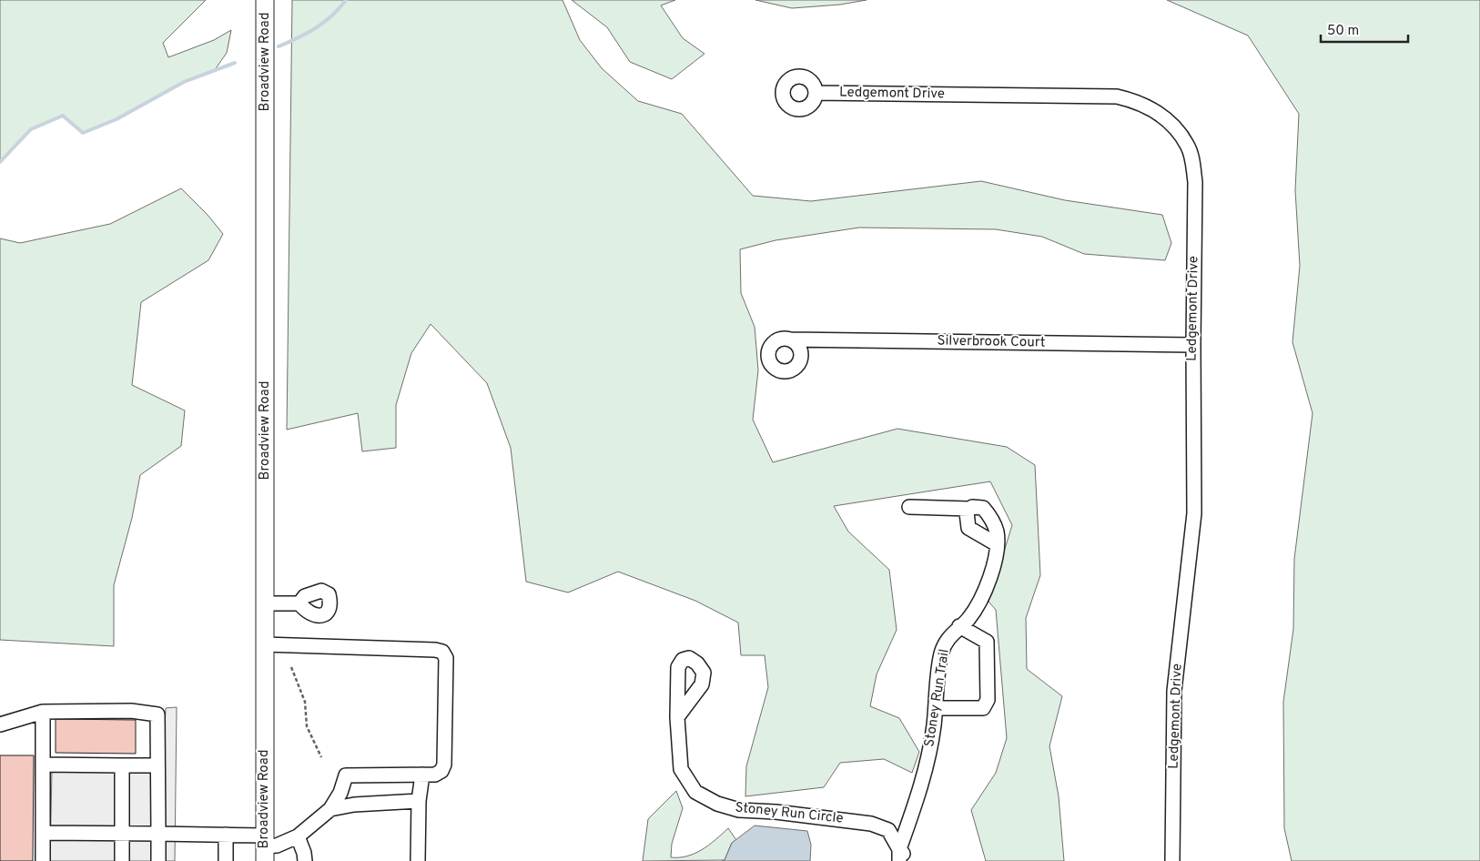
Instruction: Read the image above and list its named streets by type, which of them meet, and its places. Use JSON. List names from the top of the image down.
{
  "streets": {
    "main road": ["Broadview Road"],
    "street": [
      "Ledgemont Drive",
      "Silverbrook Court",
      "Stoney Run Trail",
      "Stoney Run Circle"
    ]
  },
  "crossings": [
    ["Ledgemont Drive", "Silverbrook Court"],
    ["Stoney Run Trail", "Stoney Run Circle"]
  ],
  "scale_bar": "50 m"
}
